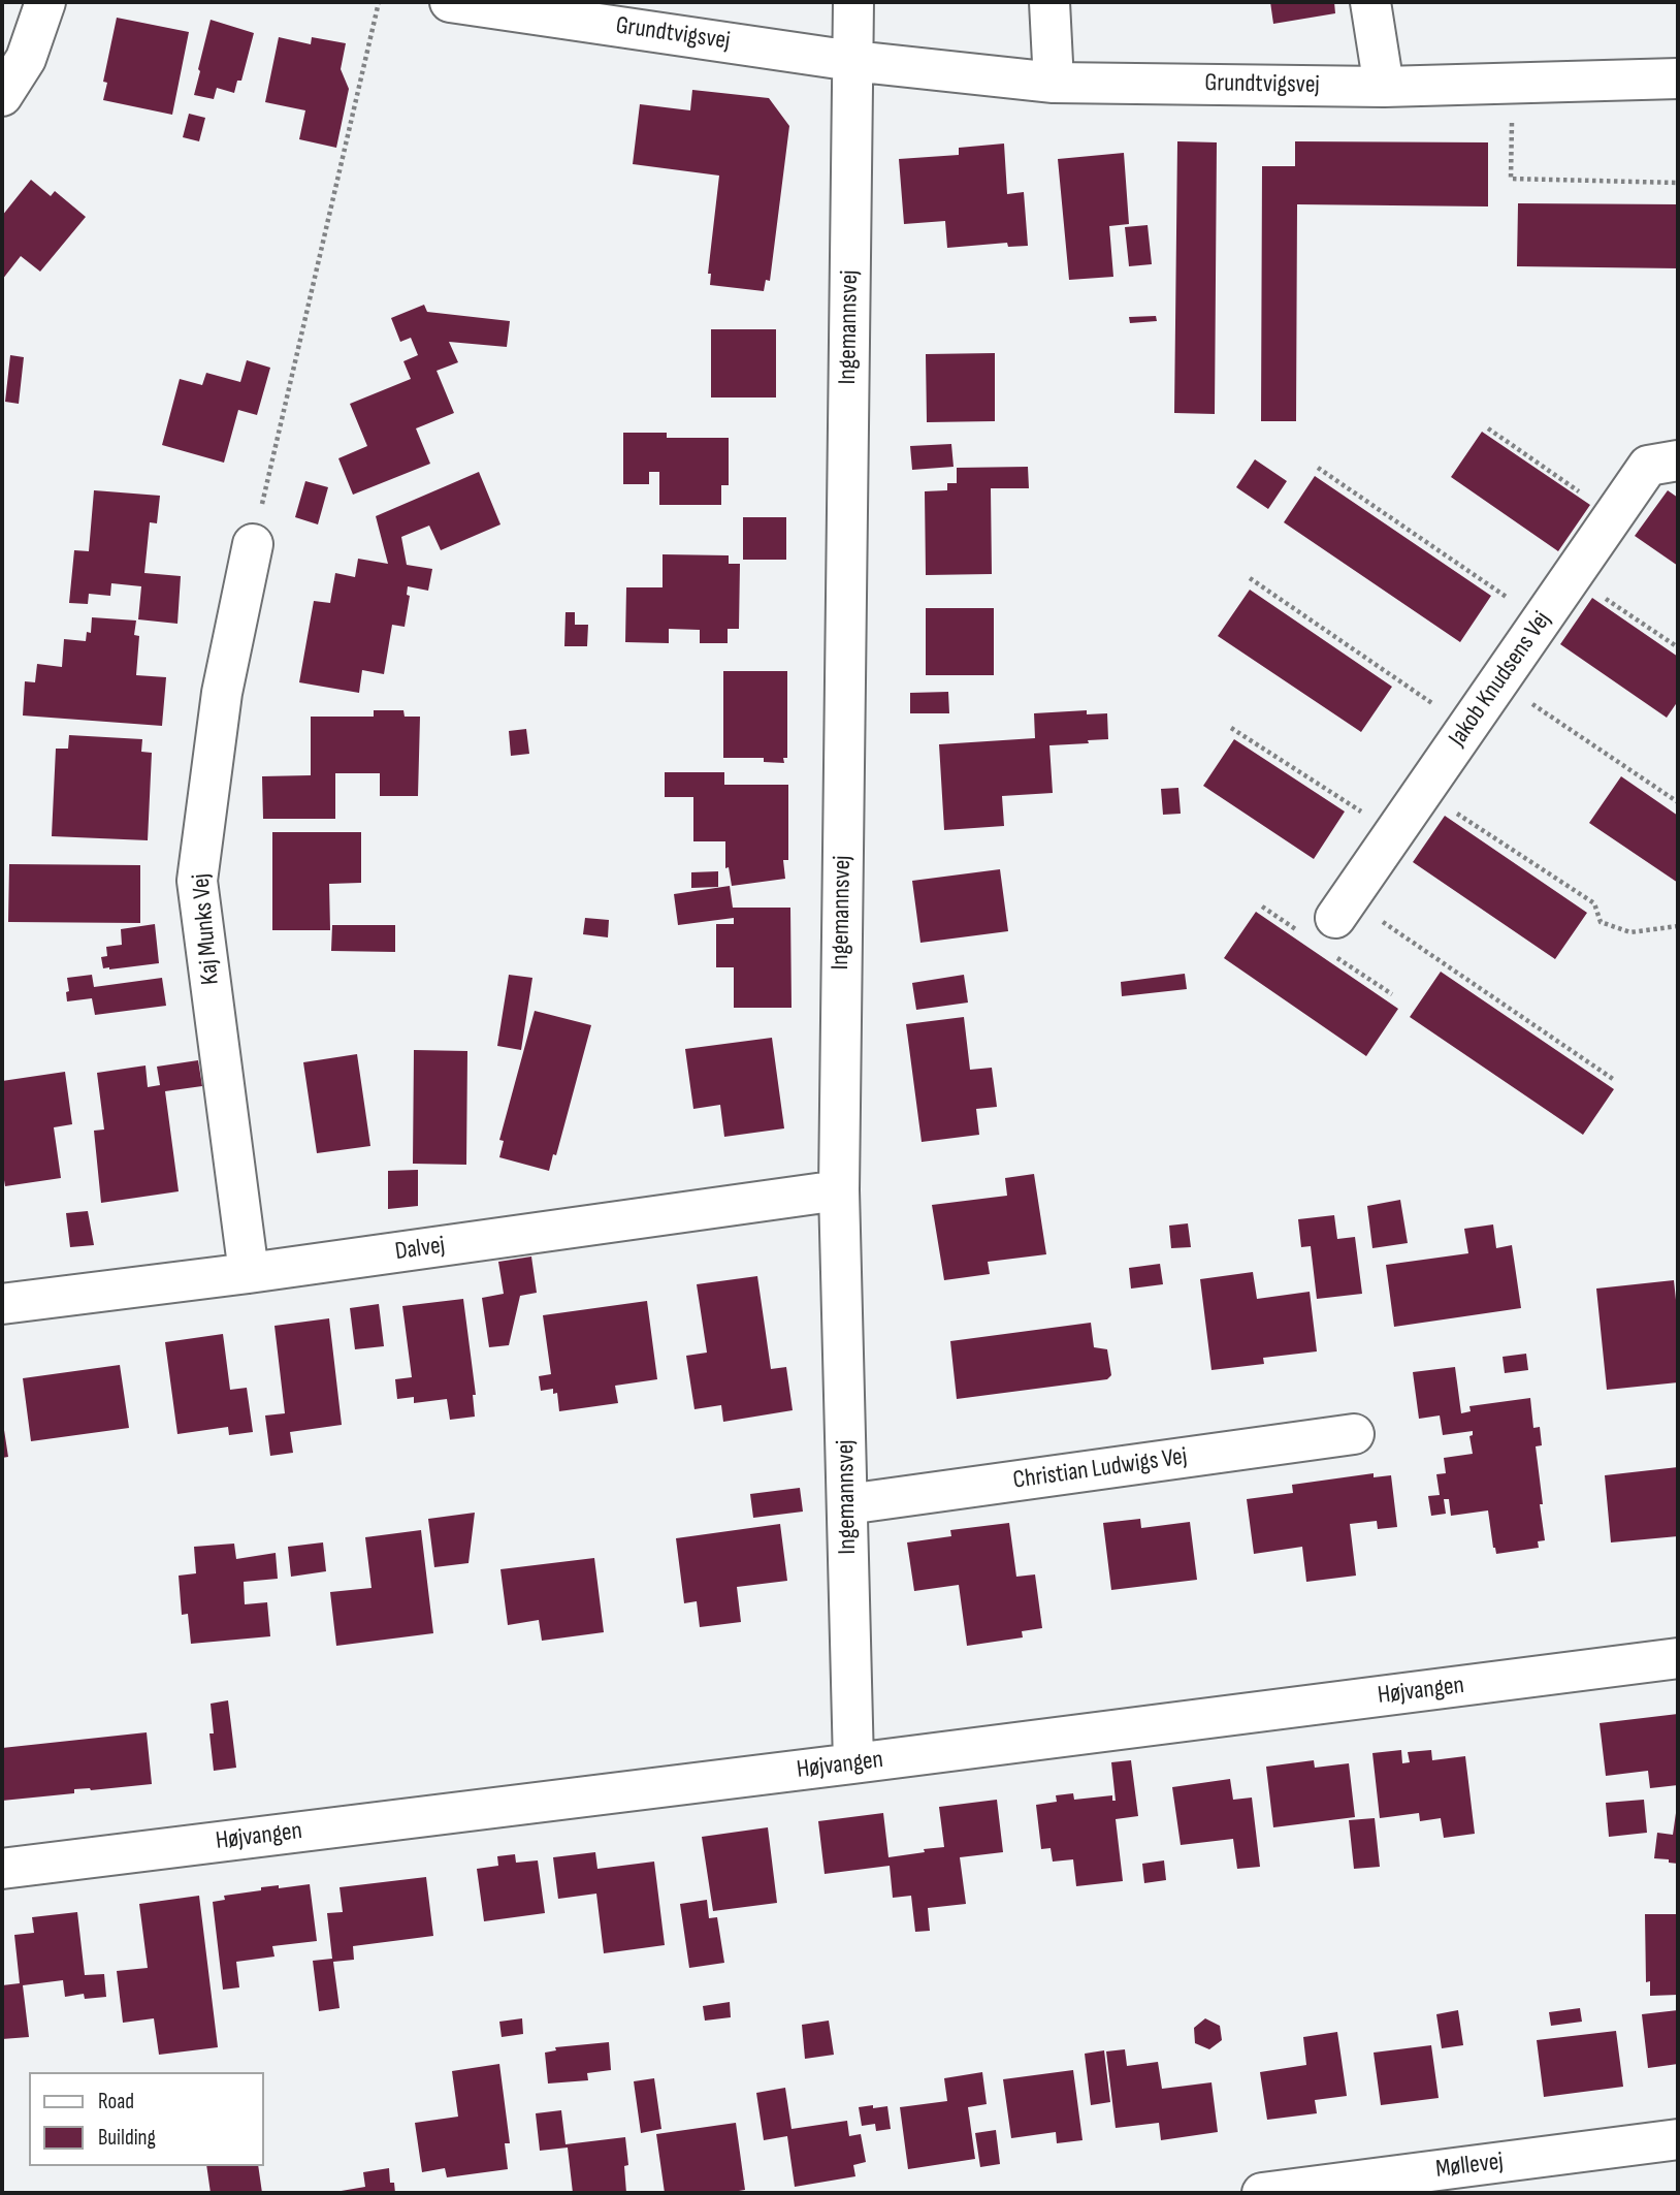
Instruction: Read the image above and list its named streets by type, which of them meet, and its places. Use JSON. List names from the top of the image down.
{
  "streets": {
    "street": [
      "Grundtvigsvej",
      "Ingemannsvej",
      "Jakob Knudsens Vej",
      "Kaj Munks Vej",
      "Dalvej",
      "Christian Ludwigs Vej",
      "Højvangen",
      "Møllevej"
    ]
  },
  "crossings": [
    ["Grundtvigsvej", "Ingemannsvej"],
    ["Ingemannsvej", "Dalvej"],
    ["Ingemannsvej", "Christian Ludwigs Vej"],
    ["Ingemannsvej", "Højvangen"],
    ["Kaj Munks Vej", "Dalvej"]
  ],
  "legend": ["Road", "Building"]
}
